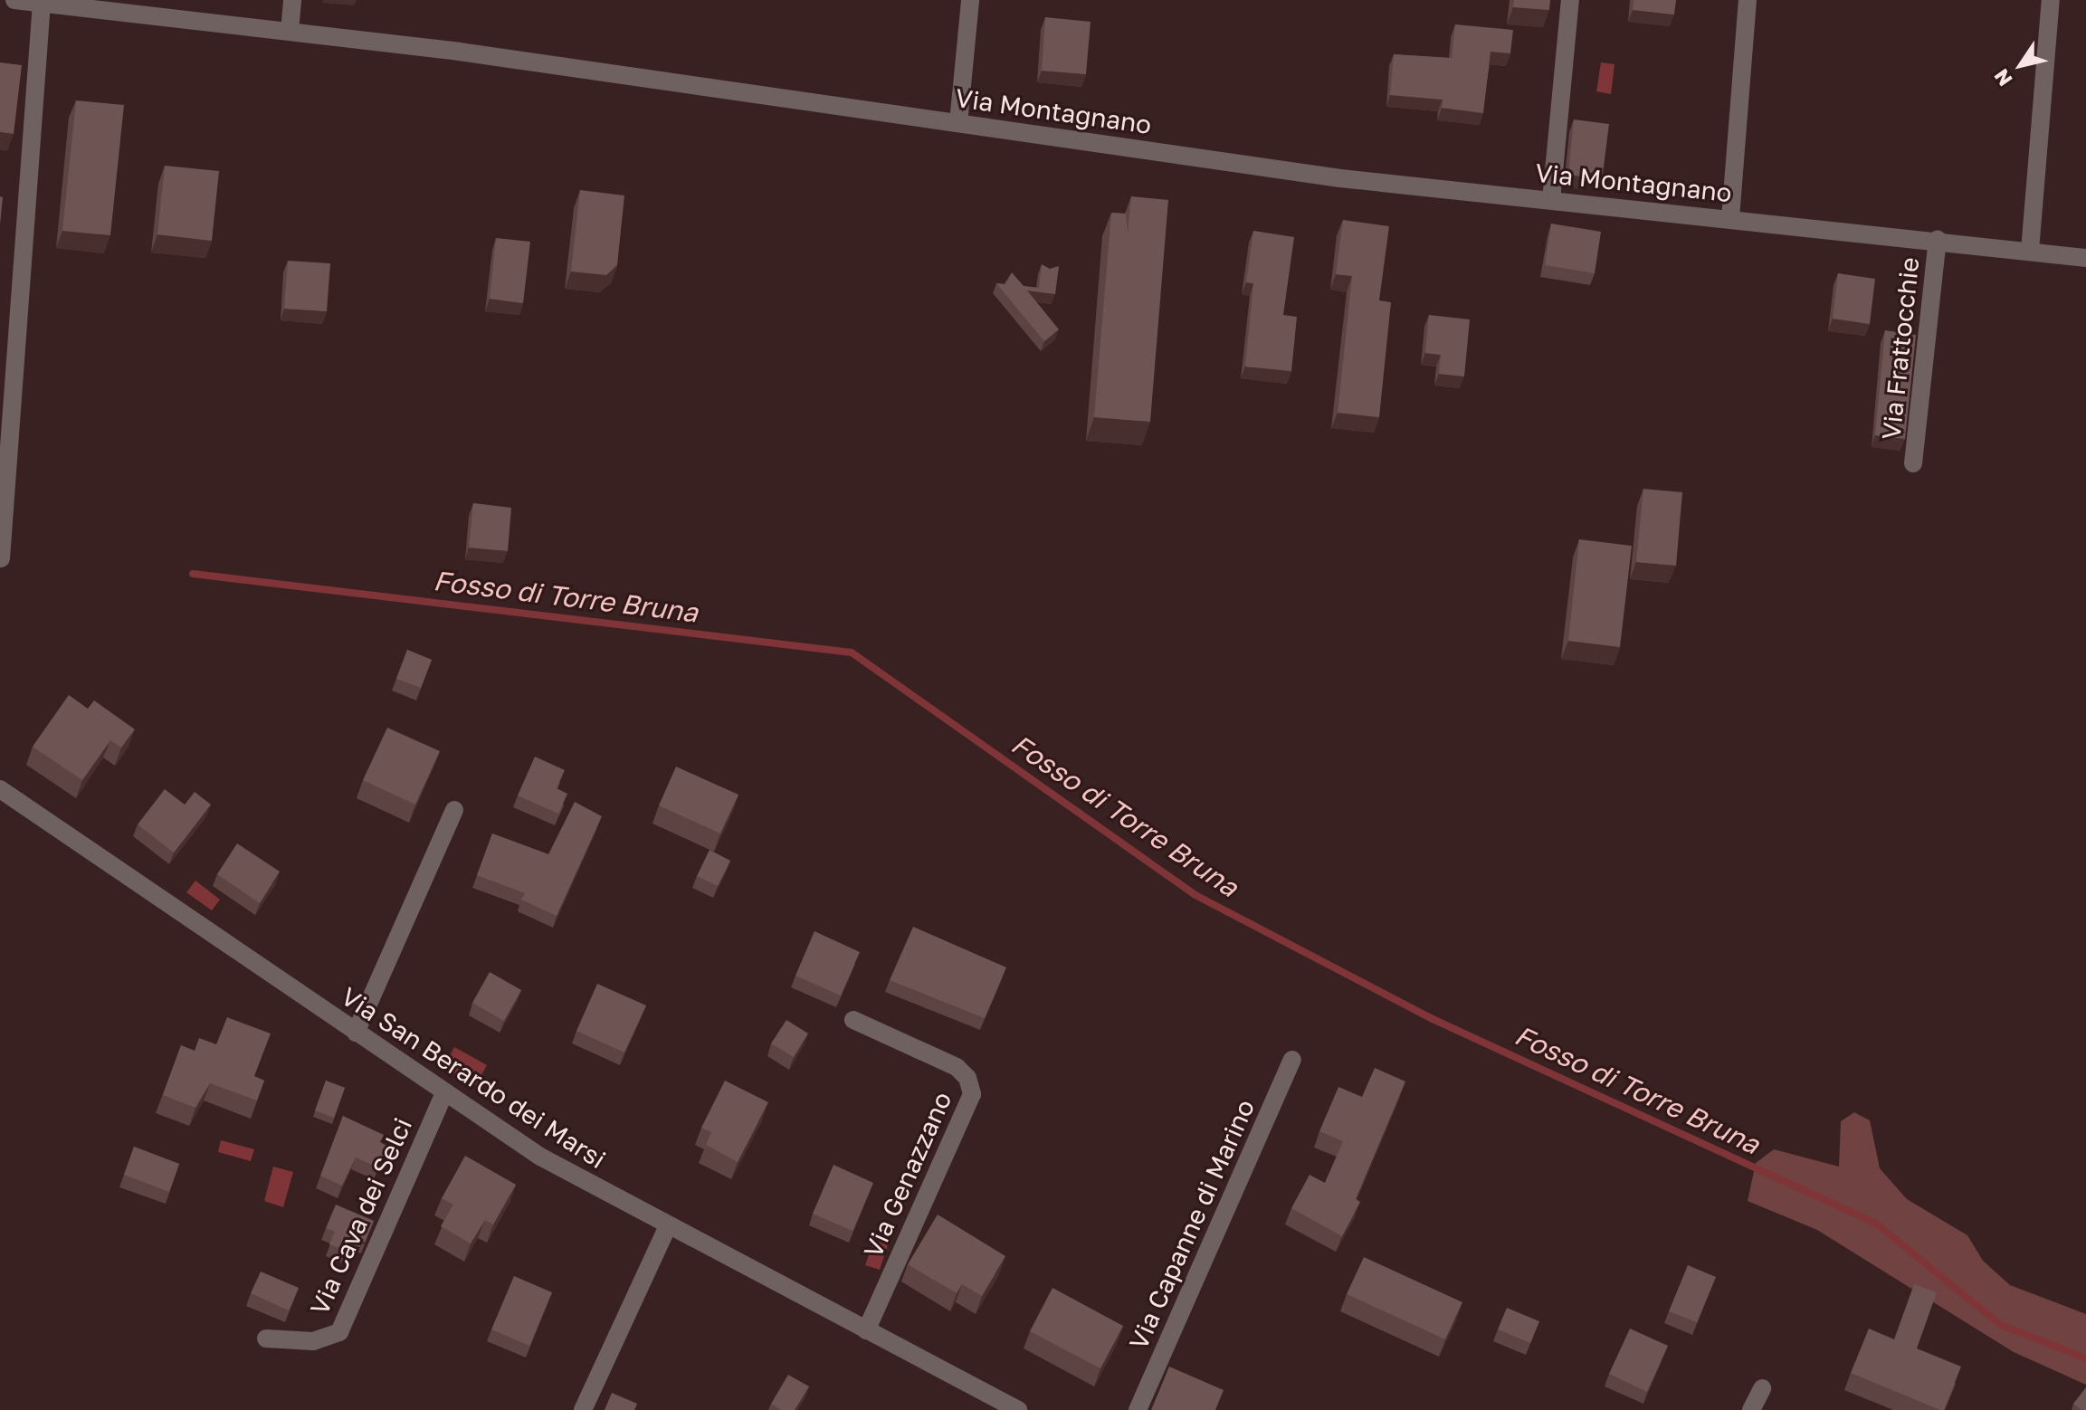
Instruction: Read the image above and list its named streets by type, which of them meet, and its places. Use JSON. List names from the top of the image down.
{
  "streets": {
    "street": [
      "Via Montagnano",
      "Via Frattocchie",
      "Via San Berardo dei Marsi",
      "Via Genazzano",
      "Via Cava dei Selci",
      "Via Capanne di Marino"
    ]
  },
  "crossings": [
    ["Via Montagnano", "Via Frattocchie"],
    ["Via San Berardo dei Marsi", "Via Genazzano"],
    ["Via San Berardo dei Marsi", "Via Cava dei Selci"]
  ],
  "water": ["Fosso di Torre Bruna"],
  "north": "bottom left"
}
